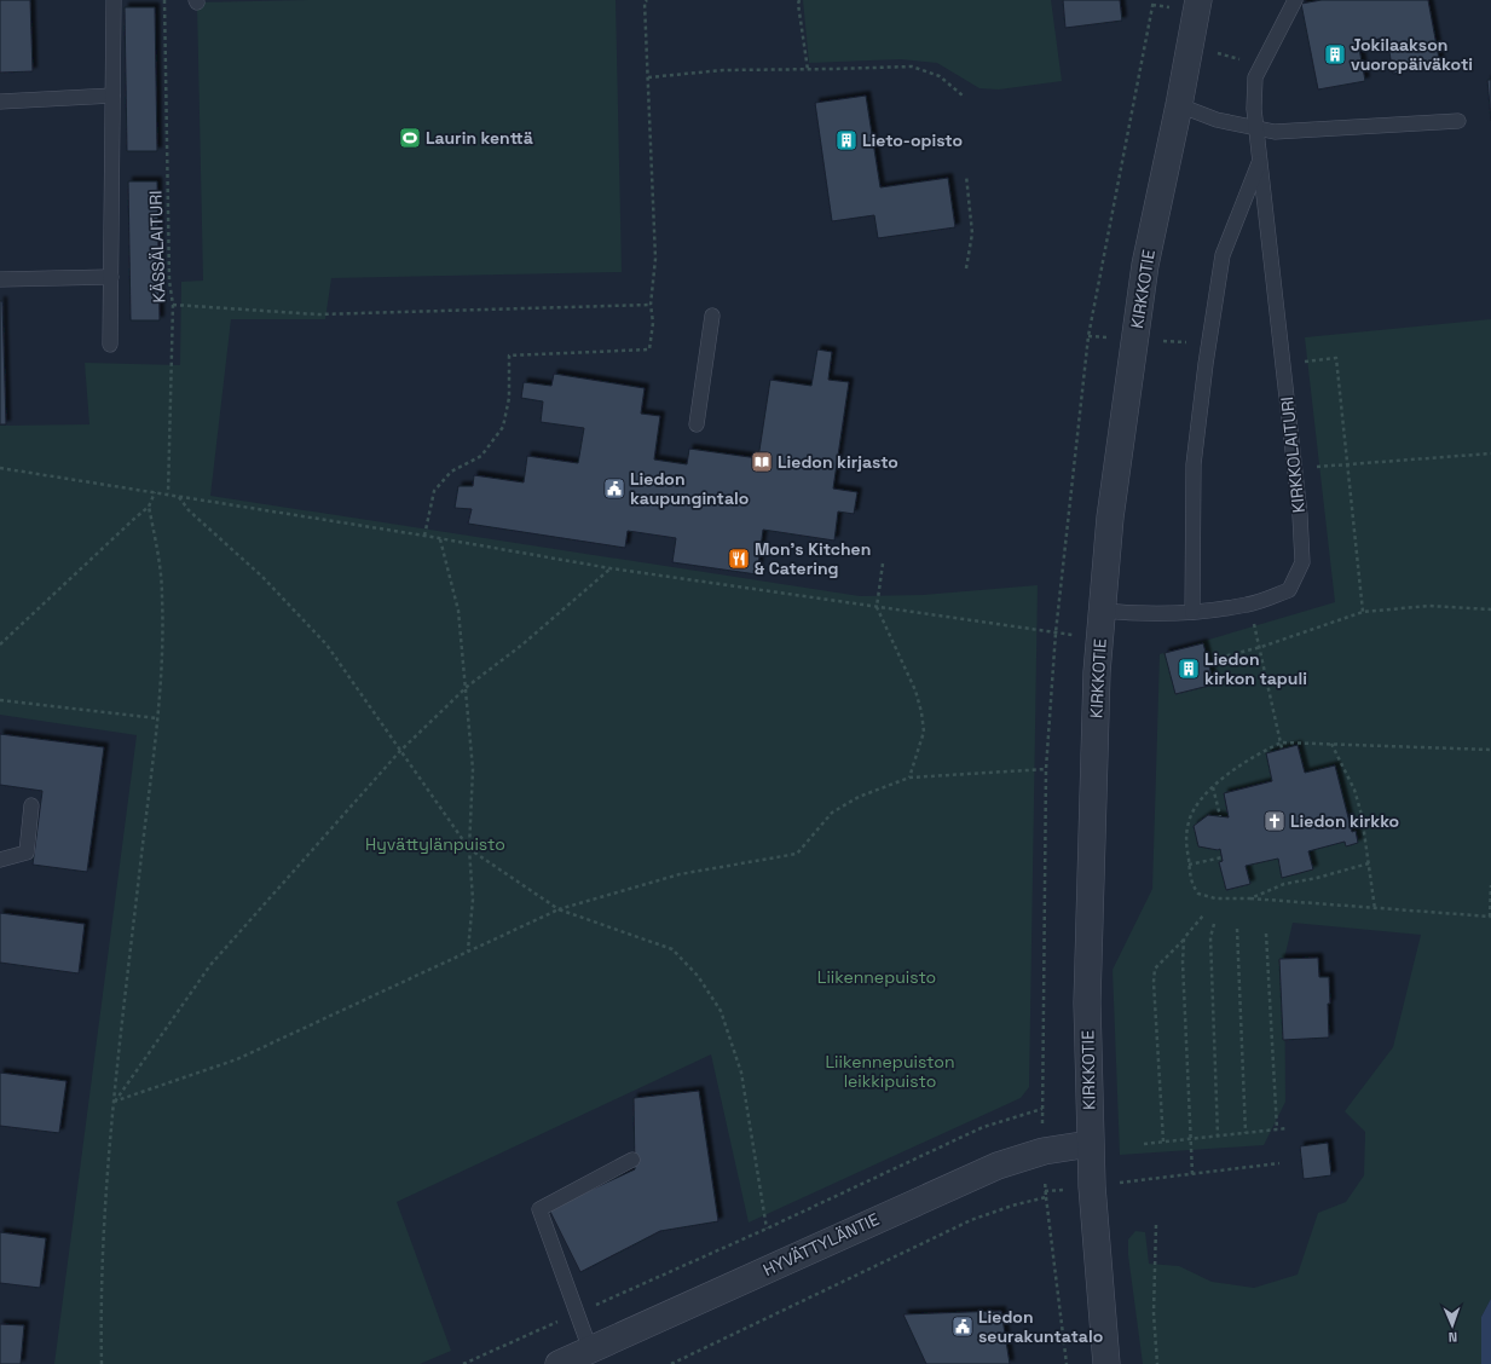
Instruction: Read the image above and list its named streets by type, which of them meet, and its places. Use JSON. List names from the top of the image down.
{
  "streets": {
    "street": ["KIRKKOTIE", "HYVÄTTYLÄNTIE"],
    "lane": ["KIRKKOLAITURI"],
    "path": ["KÄSSÄLAITURI"]
  },
  "crossings": [
    ["KIRKKOTIE", "KIRKKOLAITURI"],
    ["KIRKKOTIE", "HYVÄTTYLÄNTIE"]
  ],
  "parks": ["Hyvättylänpuisto", "Liikennepuisto", "Liikennepuiston leikkipuisto"],
  "places": {
    "building": ["Jokilaakson vuoropäiväkoti", "Lieto-opisto", "Liedon kirkon tapuli"],
    "sports": ["Laurin kenttä"],
    "library": ["Liedon kirjasto"],
    "public building": ["Liedon kaupungintalo", "Liedon seurakuntatalo"],
    "restaurant": ["Mon’s Kitchen & Catering"],
    "church": ["Liedon kirkko"]
  },
  "north": "bottom"
}
